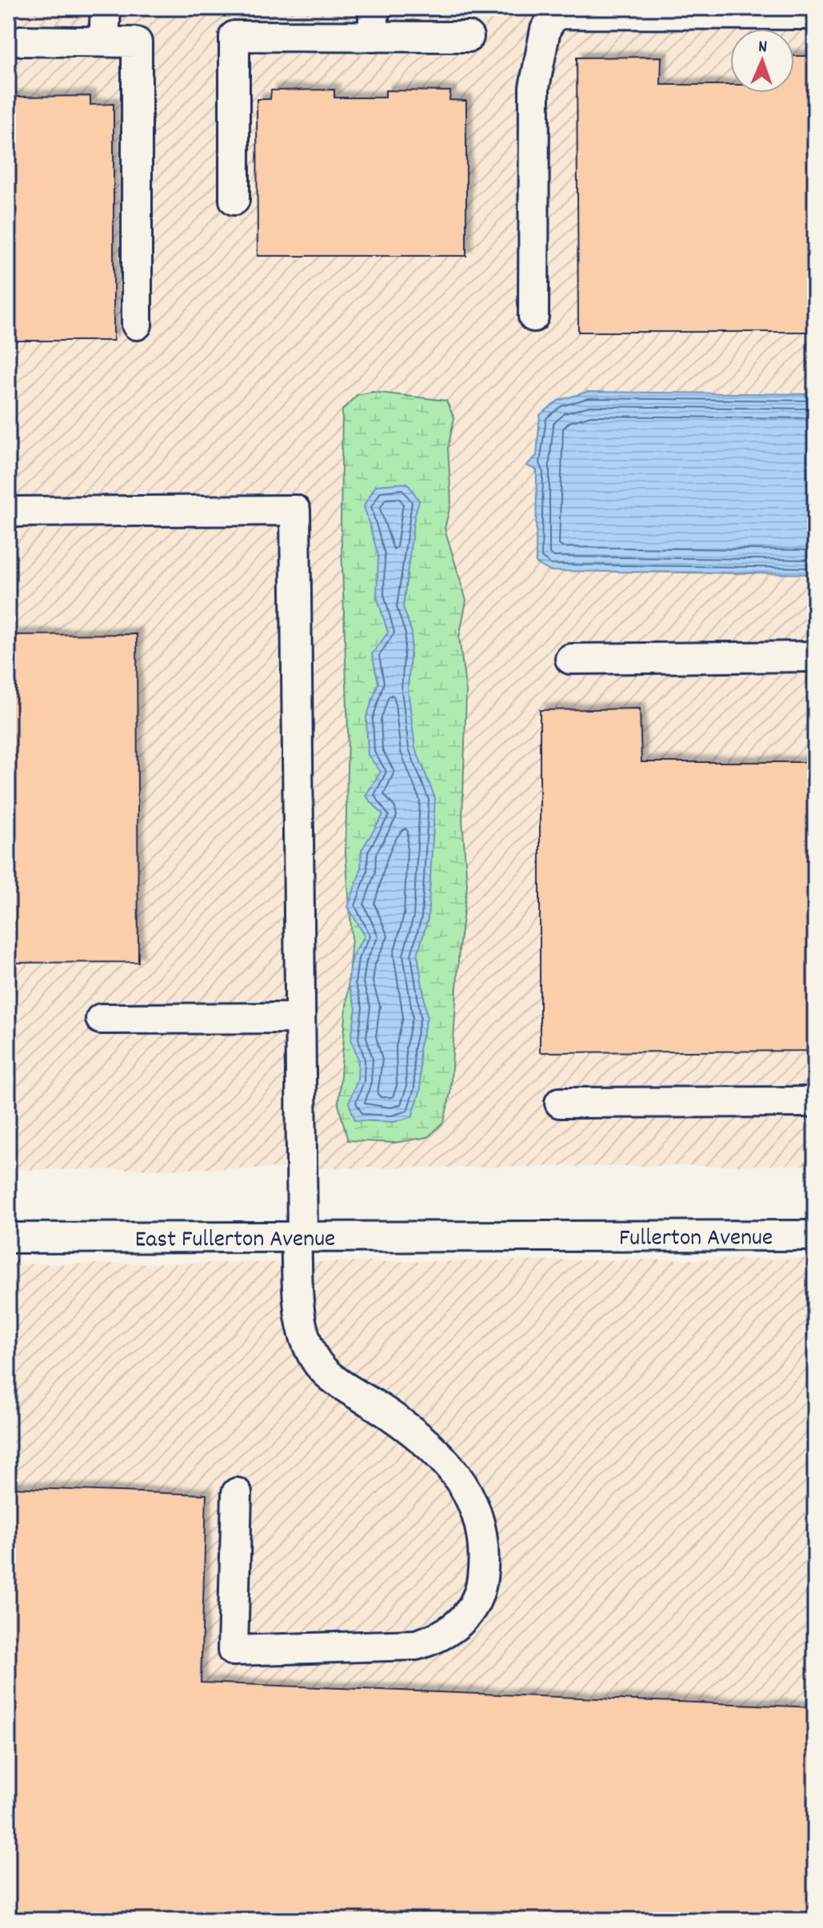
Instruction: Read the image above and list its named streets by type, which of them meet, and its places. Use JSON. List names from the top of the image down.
{
  "streets": {
    "street": ["Fullerton Avenue", "East Fullerton Avenue"]
  },
  "crossings": [
    ["Fullerton Avenue", "East Fullerton Avenue"]
  ],
  "north": "top"
}
